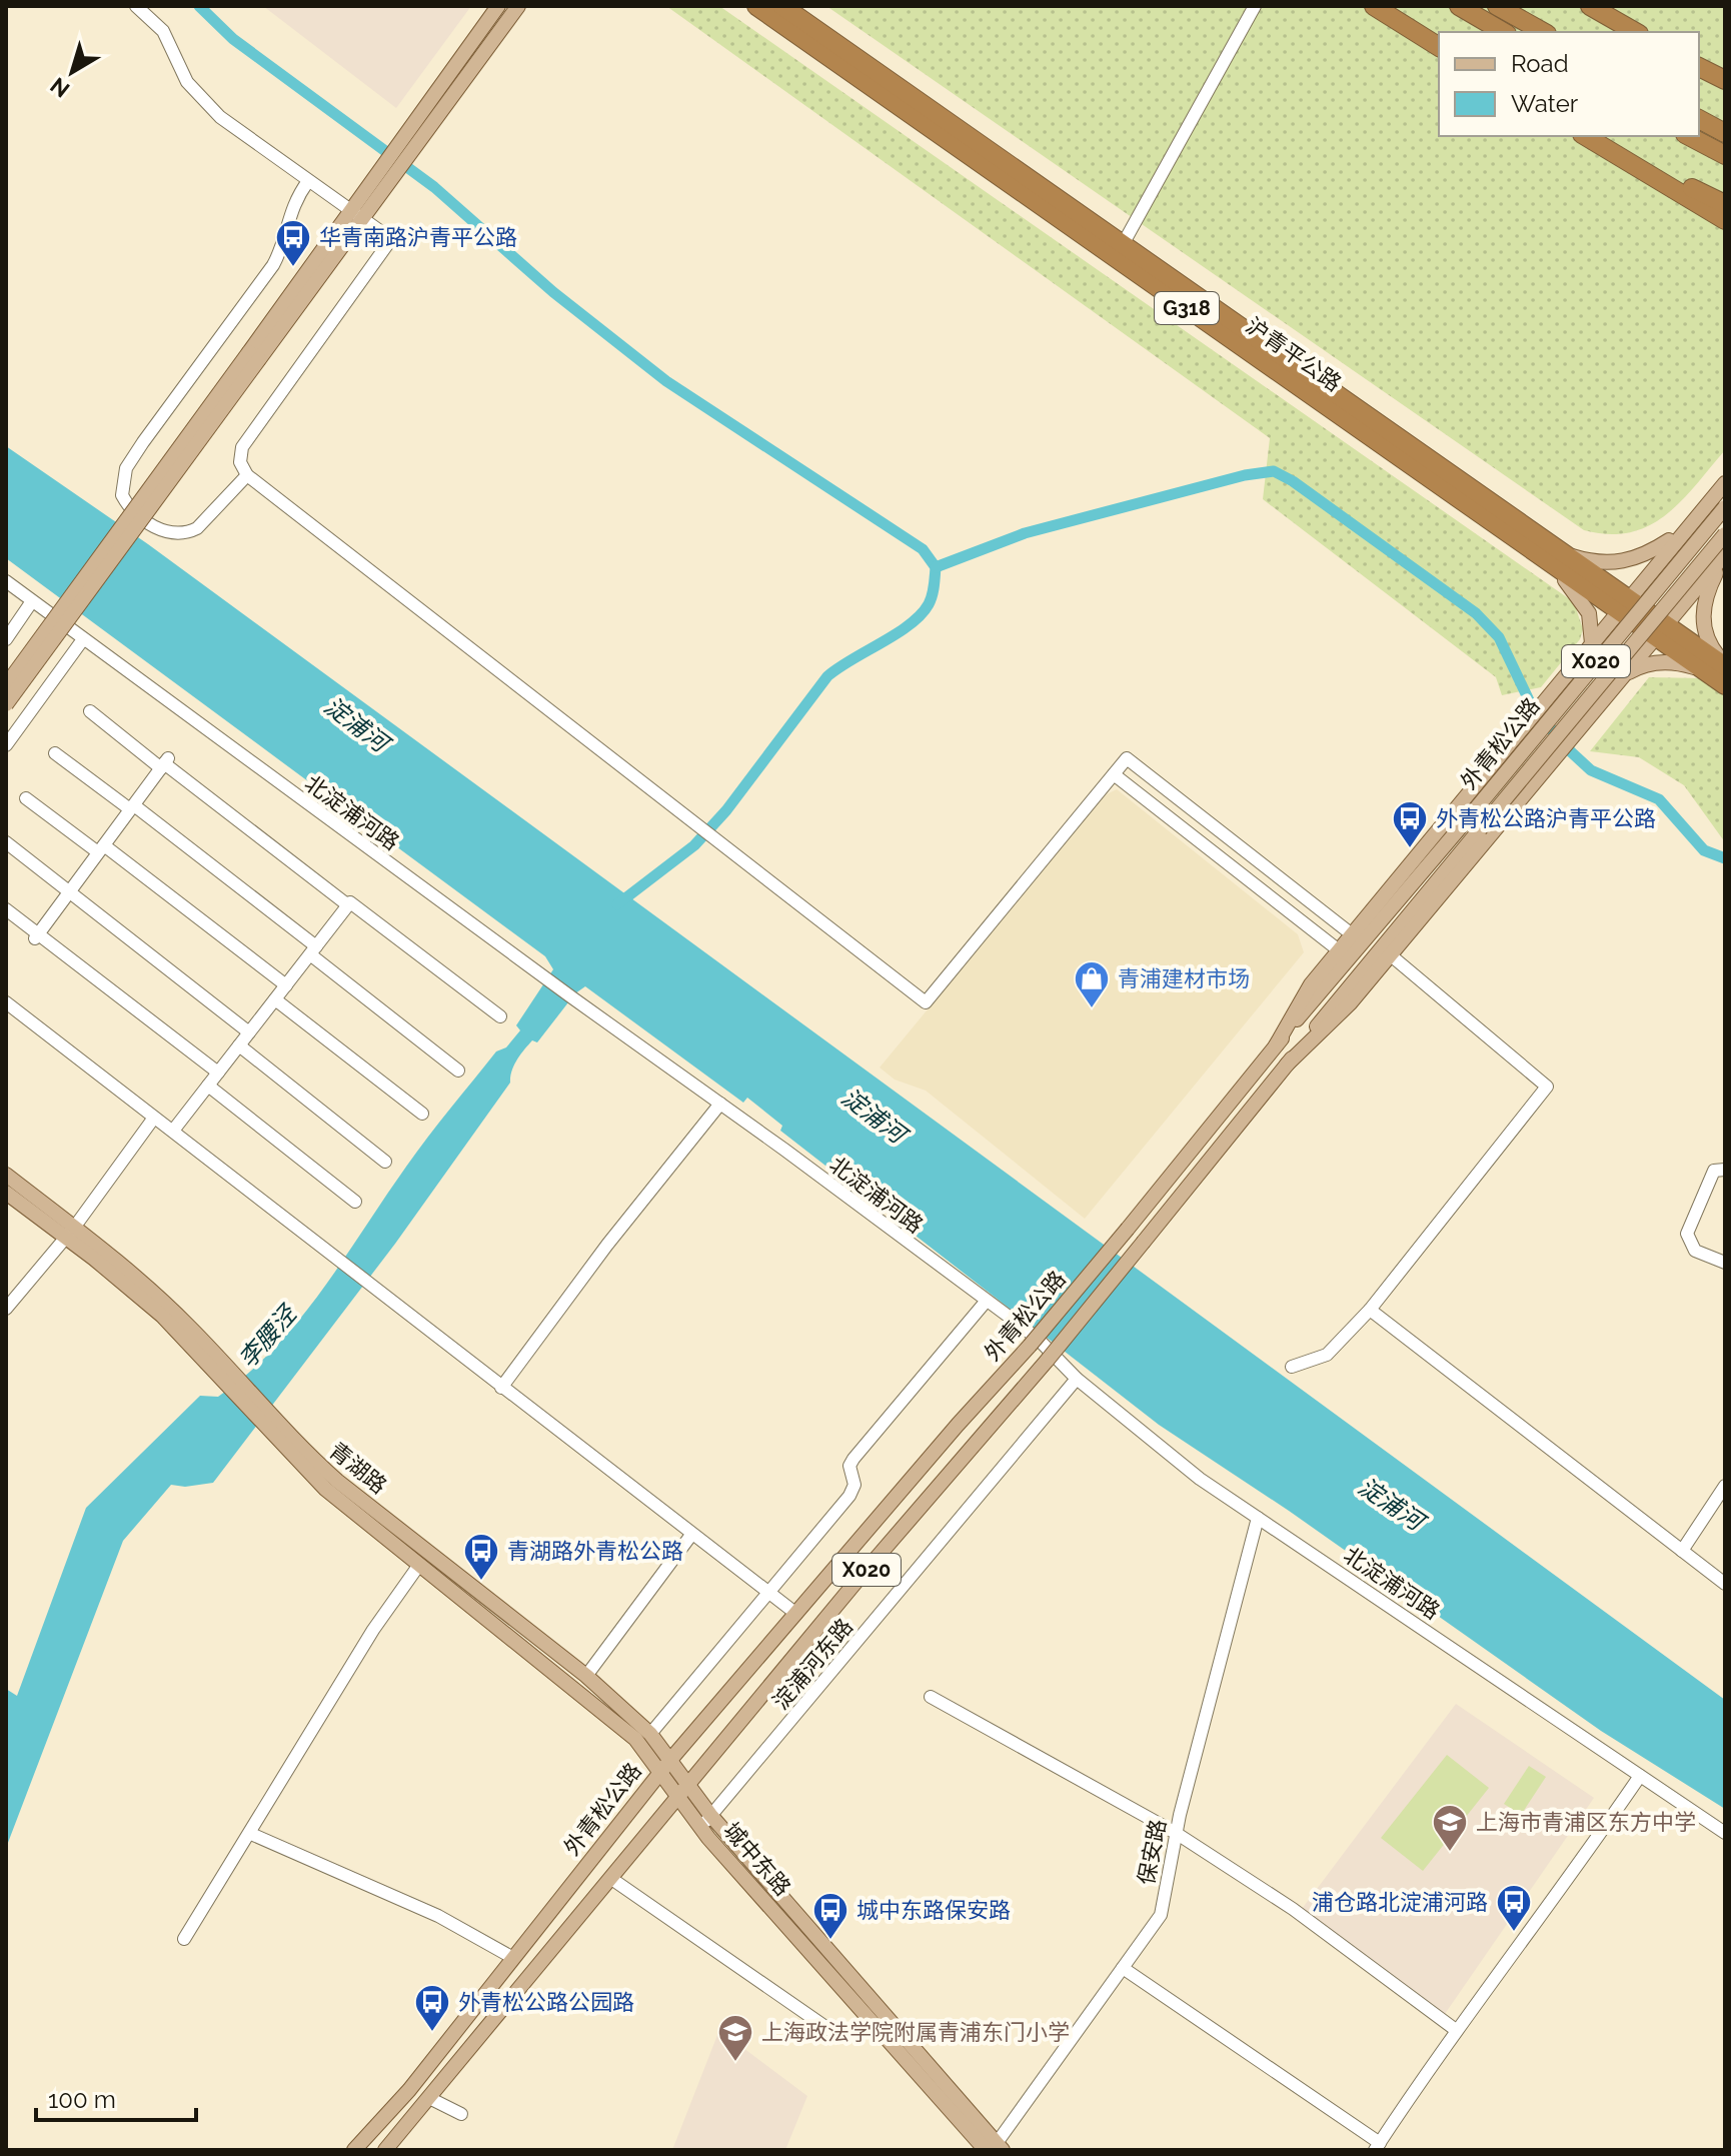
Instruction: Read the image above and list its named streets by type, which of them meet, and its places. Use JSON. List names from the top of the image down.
{
  "streets": {
    "highway": ["G318", "沪青平公路"],
    "main road": [
      "X020",
      "外青松公路",
      "青湖路",
      "城中东路"
    ],
    "street": ["北淀浦河路", "淀浦河东路", "保安路"]
  },
  "crossings": [
    ["外青松公路", "青湖路"],
    ["外青松公路", "城中东路"],
    ["北淀浦河路", "淀浦河东路"],
    ["北淀浦河路", "保安路"],
    ["青湖路", "城中东路"],
    ["淀浦河东路", "城中东路"],
    ["保安路", "城中东路"]
  ],
  "water": ["淀浦河", "李腰泾"],
  "places": {
    "bus stop": [
      "华青南路沪青平公路",
      "外青松公路沪青平公路",
      "青湖路外青松公路",
      "浦仓路北淀浦河路",
      "城中东路保安路",
      "外青松公路公园路"
    ],
    "shop": ["青浦建材市场"],
    "school or university": ["上海市青浦区东方中学", "上海政法学院附属青浦东门小学"]
  },
  "legend": ["Road", "Water"],
  "scale_bar": "100 m",
  "north": "bottom left"
}
